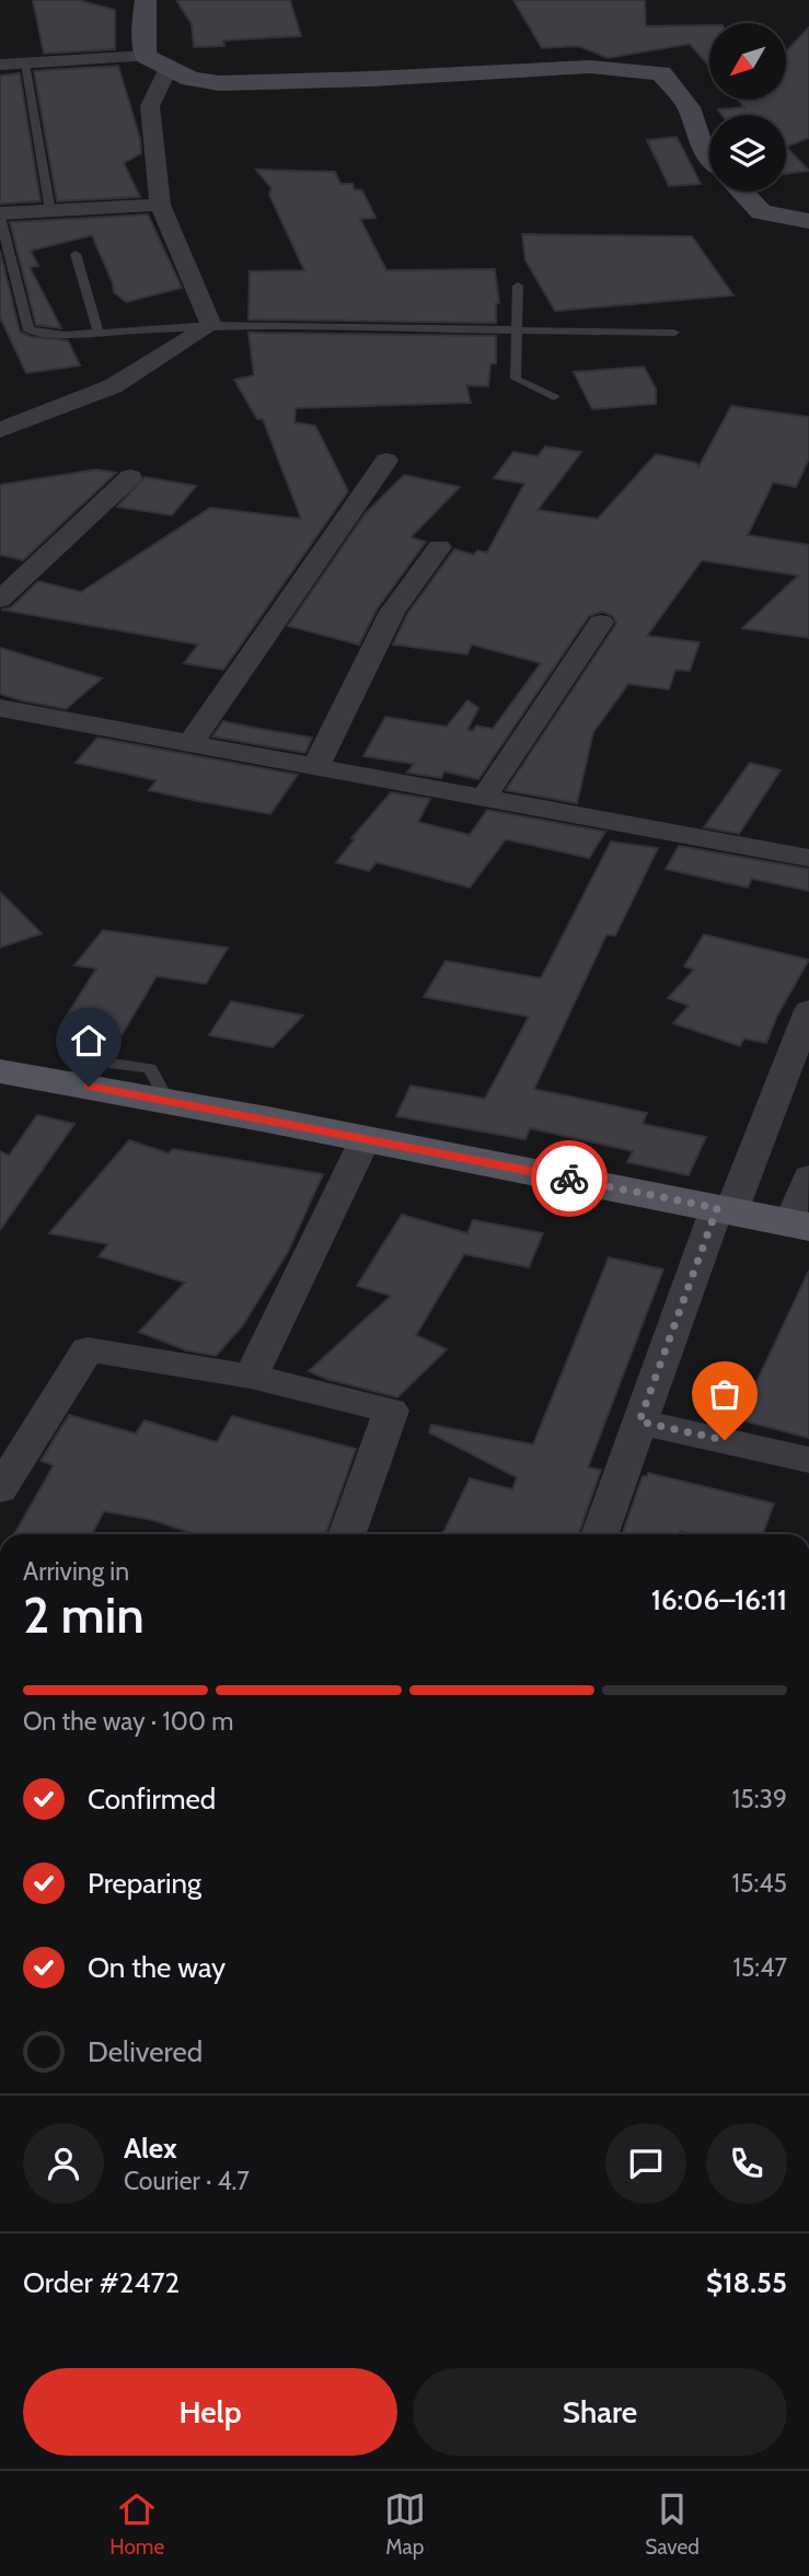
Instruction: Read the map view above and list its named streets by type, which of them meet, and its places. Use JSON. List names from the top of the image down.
{
  "north": "bottom left",
  "page": {
    "heading": ["2 min", "Arriving in", "16:06–16:11"],
    "panel": [
      "Alex",
      "Courier · 4.7",
      "Order #2472",
      "$18.55"
    ],
    "bar": "On the way · 100 m",
    "list": [
      ["Confirmed", "15:39"],
      ["Preparing", "15:45"],
      ["On the way", "15:47"],
      "Delivered"
    ],
    "buttons": ["Help", "Share"],
    "tabs": ["Home", "Map", "Saved"]
  }
}
